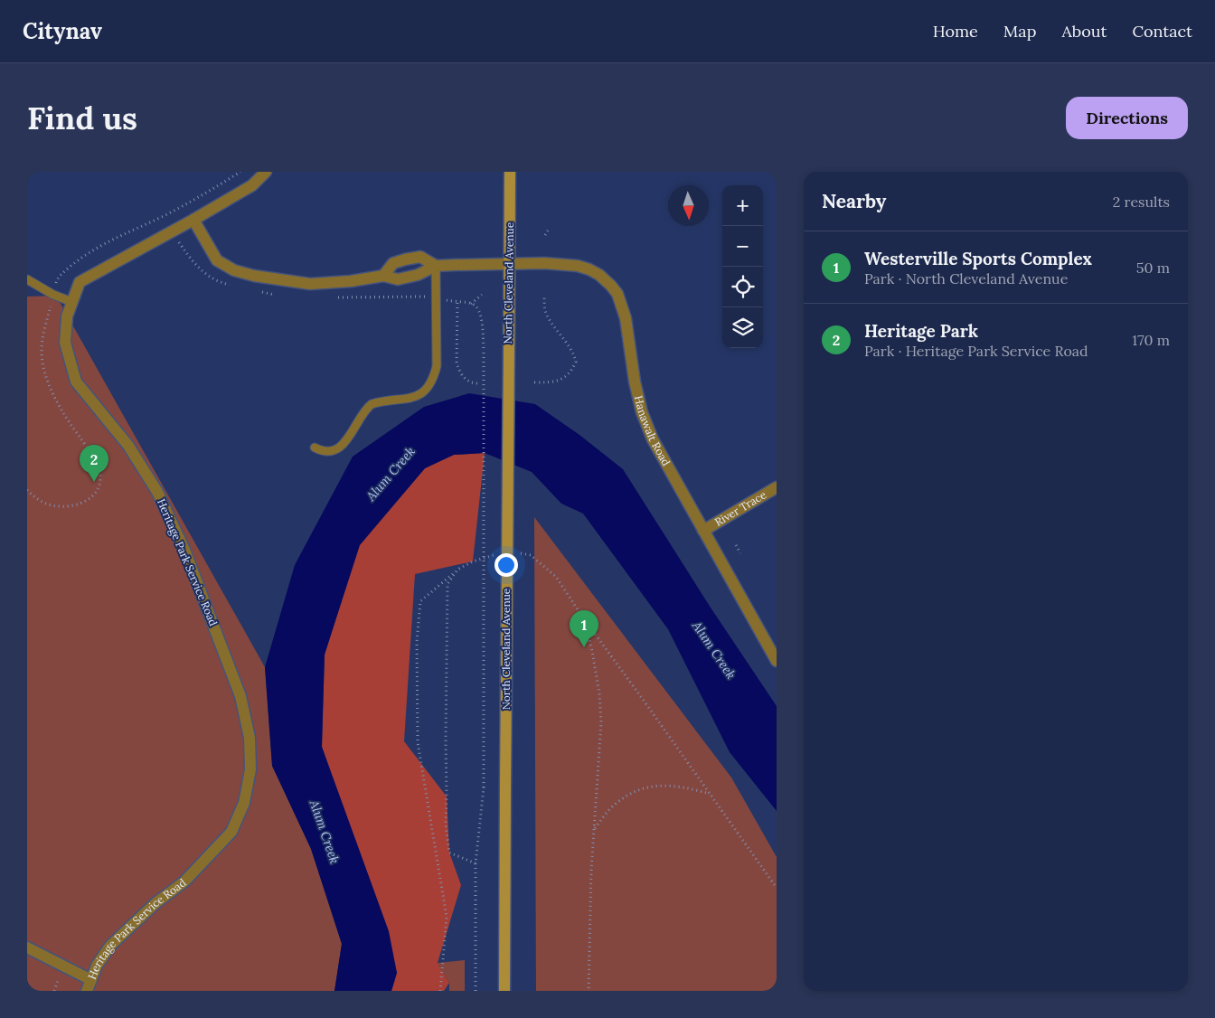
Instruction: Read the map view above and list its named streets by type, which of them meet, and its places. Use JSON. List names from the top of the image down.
{
  "streets": {
    "main road": ["North Cleveland Avenue"],
    "street": ["Hanawalt Road", "River Trace", "Heritage Park Service Road"]
  },
  "crossings": [
    ["North Cleveland Avenue", "Hanawalt Road"],
    ["Hanawalt Road", "River Trace"]
  ],
  "water": ["Alum Creek"],
  "north": "bottom",
  "page": {
    "header": "Citynav",
    "nav": [
      "Home",
      "Map",
      "About",
      "Contact"
    ],
    "buttons": "Directions",
    "title": "Find us",
    "heading": ["Nearby", "2 results"],
    "map_buttons": ["+", "−"],
    "list": [
      {
        "mark": "1",
        "name": "Westerville Sports Complex",
        "note": "Park · North Cleveland Avenue",
        "value": "50 m"
      },
      {
        "mark": "2",
        "name": "Heritage Park",
        "note": "Park · Heritage Park Service Road",
        "value": "170 m"
      }
    ],
    "pins": ["2", "1"]
  }
}
